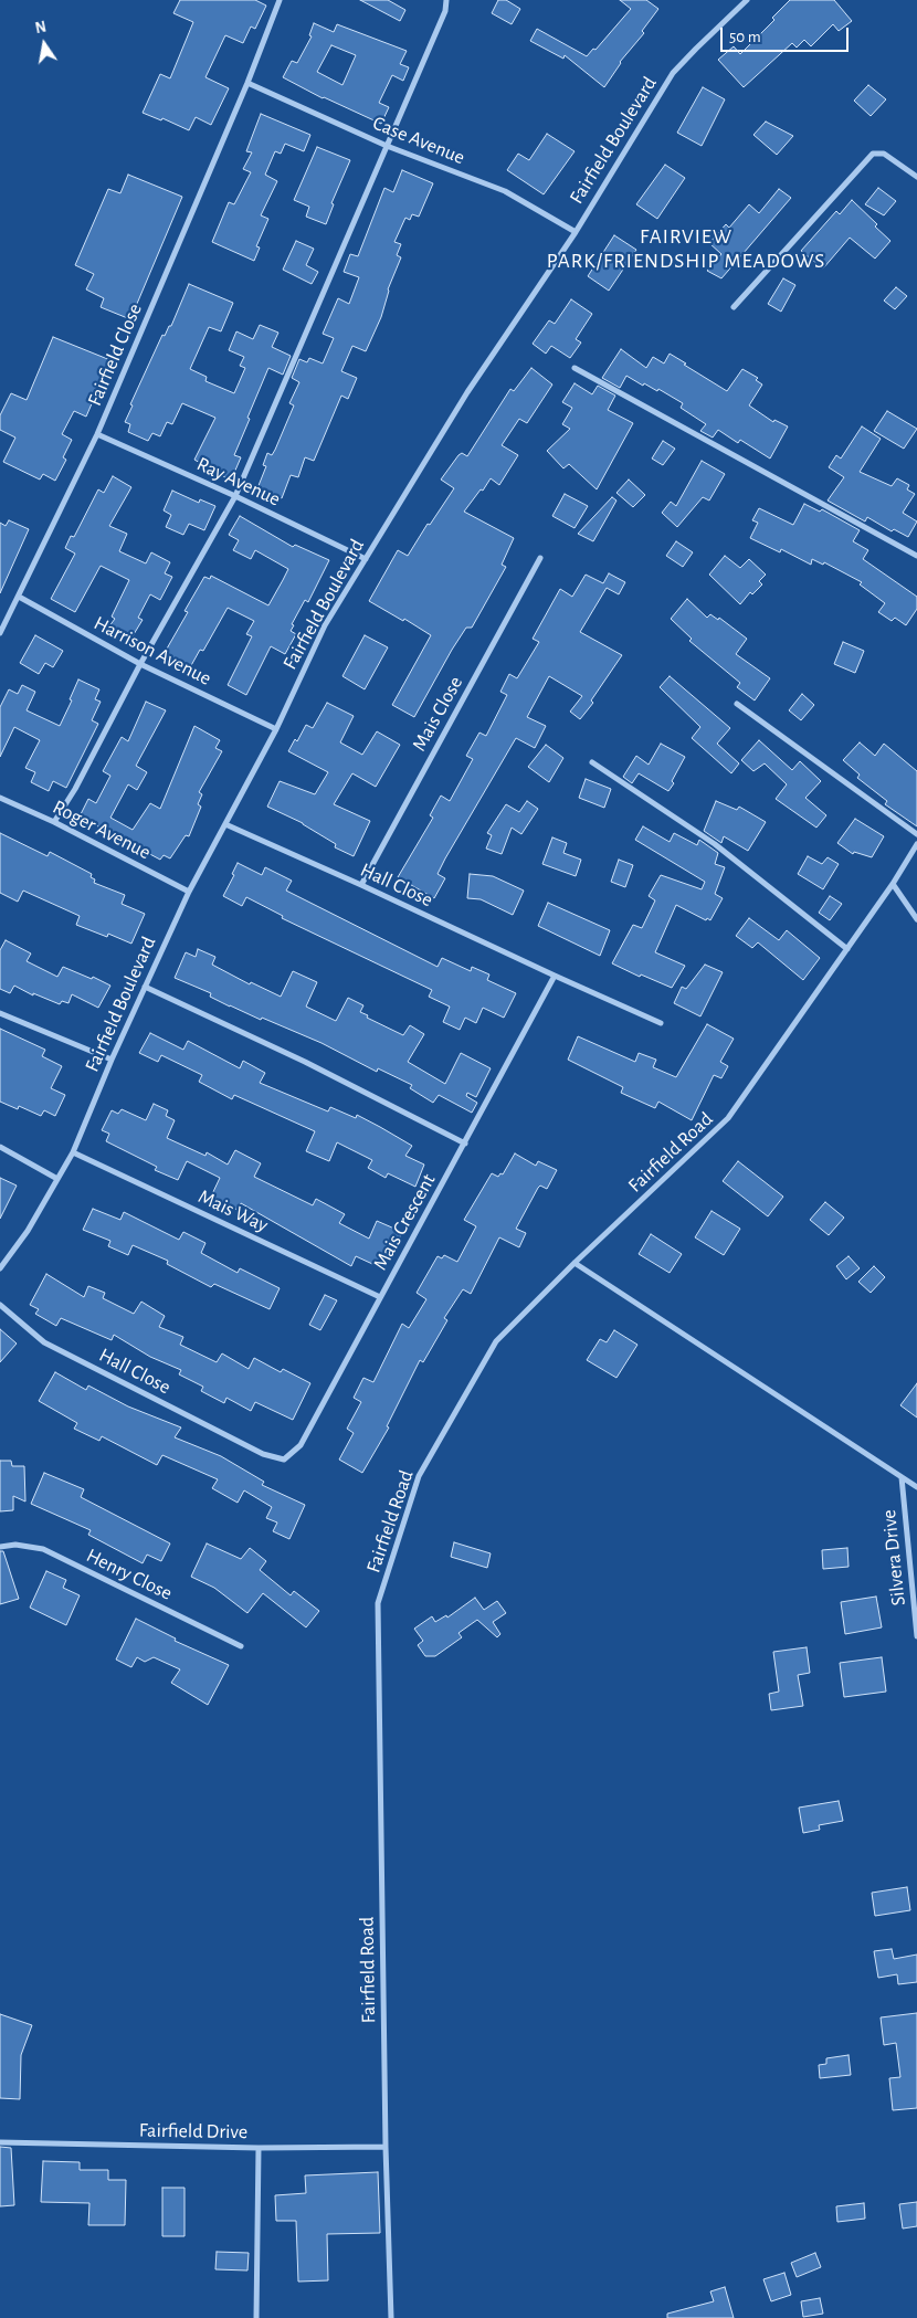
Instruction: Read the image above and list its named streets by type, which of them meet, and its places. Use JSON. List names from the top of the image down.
{
  "streets": {
    "street": [
      "Case Avenue",
      "Fairfield Boulevard",
      "Fairfield Close",
      "Ray Avenue",
      "Harrison Avenue",
      "Mais Close",
      "Roger Avenue",
      "Hall Close",
      "Fairfield Road",
      "Mais Way",
      "Mais Crescent",
      "Silvera Drive",
      "Henry Close",
      "Fairfield Drive"
    ]
  },
  "crossings": [
    ["Case Avenue", "Fairfield Boulevard"],
    ["Case Avenue", "Fairfield Close"],
    ["Fairfield Boulevard", "Ray Avenue"],
    ["Fairfield Boulevard", "Harrison Avenue"],
    ["Fairfield Boulevard", "Roger Avenue"],
    ["Fairfield Boulevard", "Hall Close"],
    ["Fairfield Boulevard", "Mais Way"],
    ["Fairfield Close", "Ray Avenue"],
    ["Fairfield Close", "Harrison Avenue"],
    ["Mais Close", "Hall Close"],
    ["Hall Close", "Mais Crescent"],
    ["Fairfield Road", "Fairfield Drive"],
    ["Mais Way", "Mais Crescent"]
  ],
  "districts": ["FAIRVIEW PARK/FRIENDSHIP MEADOWS"],
  "scale_bar": "50 m",
  "north": "top"
}
